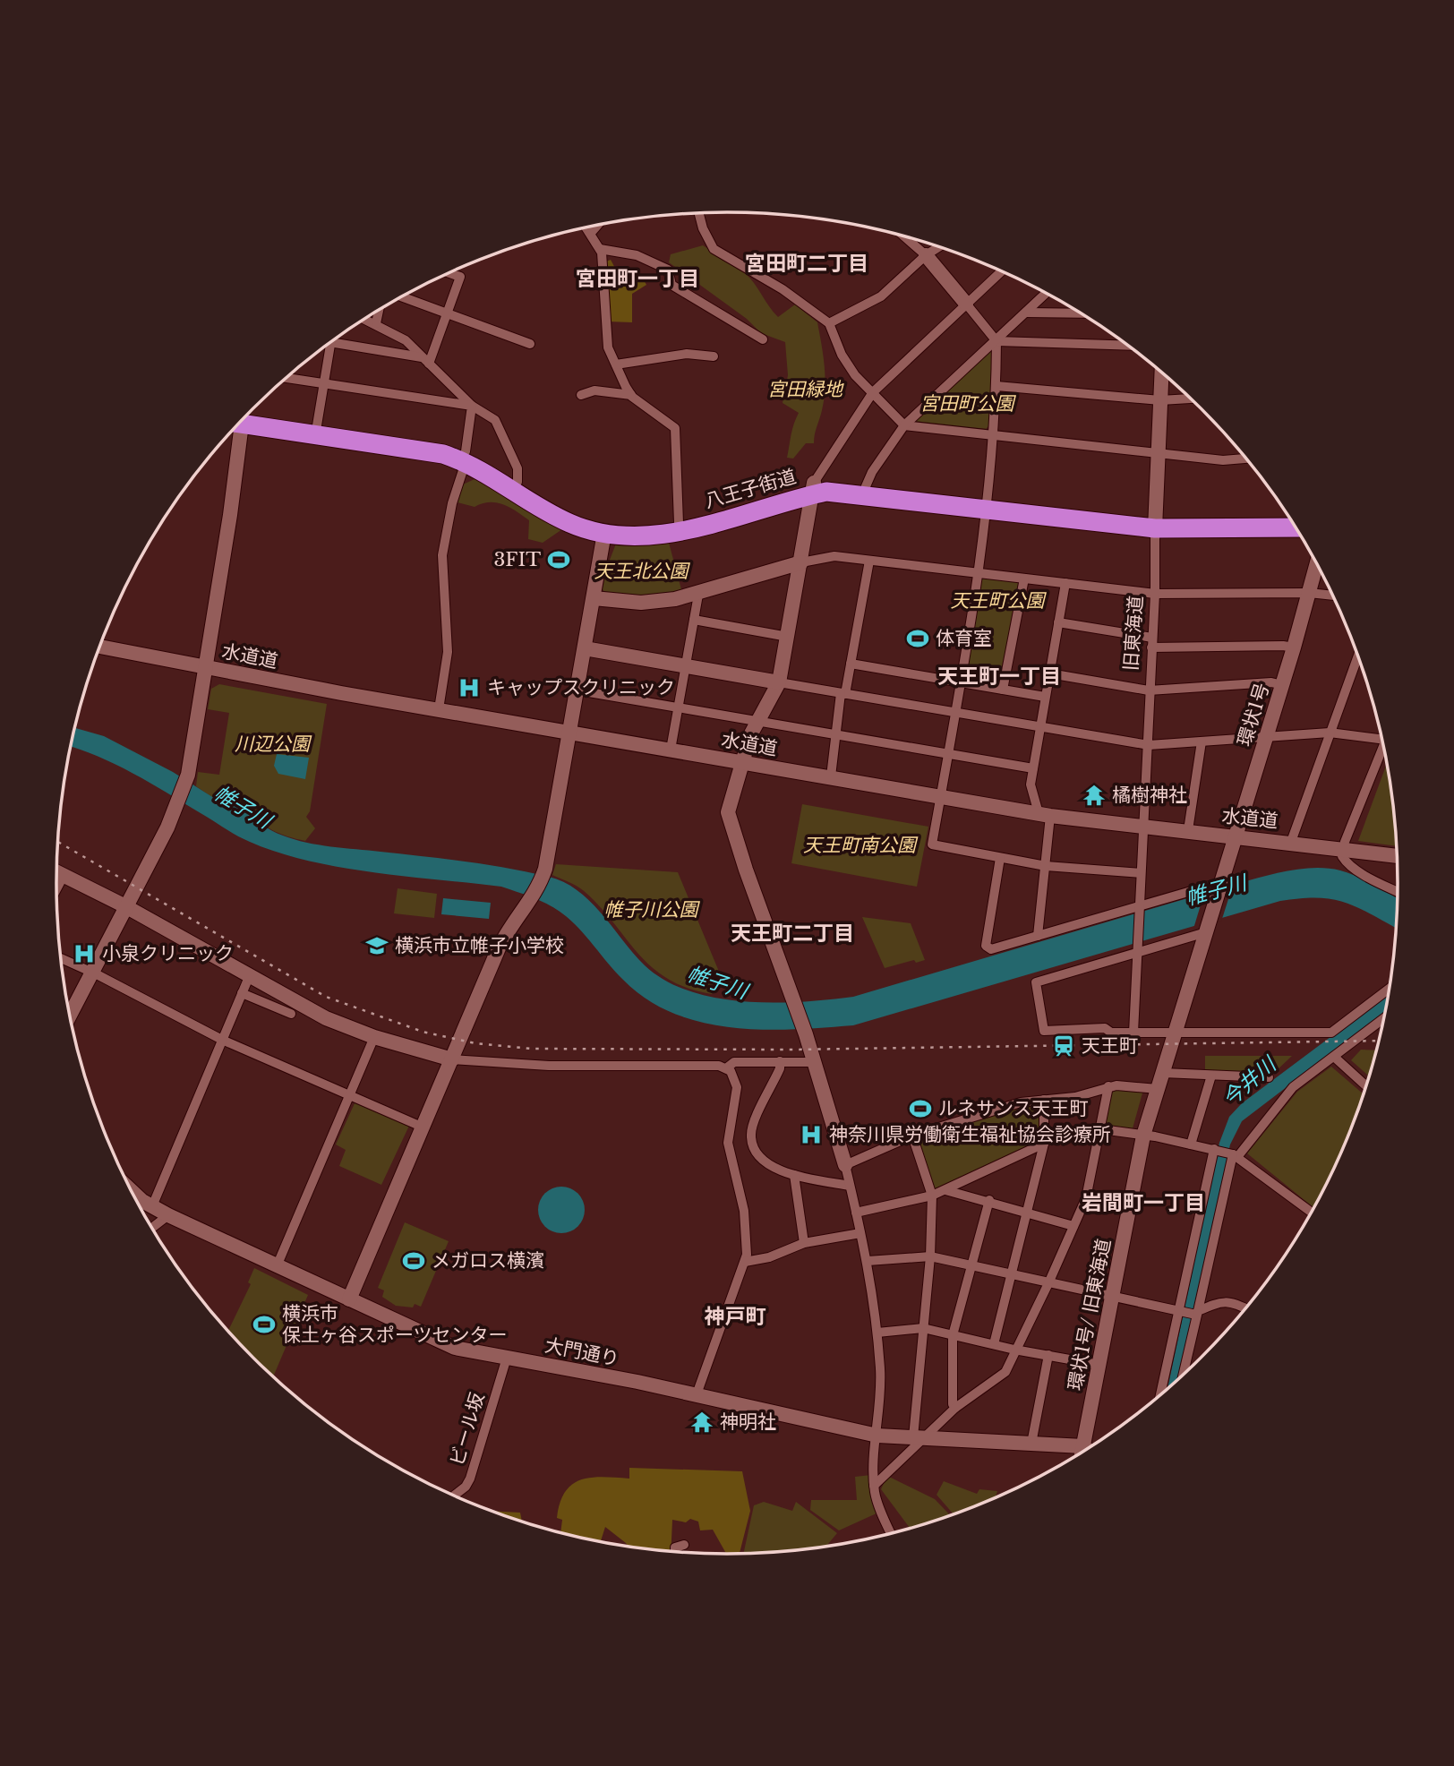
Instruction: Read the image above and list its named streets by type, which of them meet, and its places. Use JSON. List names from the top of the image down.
{
  "streets": {
    "highway": ["八王子街道"],
    "street": [
      "旧東海道",
      "水道道",
      "環状1号",
      "環状1号/ 旧東海道",
      "大門通り",
      "ビール坂"
    ]
  },
  "crossings": [
    ["八王子街道", "旧東海道"],
    ["旧東海道", "水道道"],
    ["水道道", "環状1号"],
    ["環状1号/ 旧東海道", "大門通り"],
    ["大門通り", "ビール坂"]
  ],
  "districts": [
    "宮田町二丁目",
    "宮田町一丁目",
    "天王町一丁目",
    "天王町二丁目",
    "岩間町一丁目",
    "神戸町"
  ],
  "water": ["帷子川", "今井川"],
  "parks": [
    "宮田緑地",
    "宮田町公園",
    "天王北公園",
    "天王町公園",
    "川辺公園",
    "天王町南公園",
    "帷子川公園"
  ],
  "places": {
    "sports": [
      "3FIT",
      "体育室",
      "ルネサンス天王町",
      "メガロス横濱",
      "横浜市 保土ヶ谷スポーツセンター"
    ],
    "hospital": ["キャップスクリニック", "小泉クリニック", "神奈川県労働衛生福祉協会診療所"],
    "temple": ["橘樹神社", "神明社"],
    "school or university": ["横浜市立帷子小学校"],
    "station": ["天王町"]
  }
}
